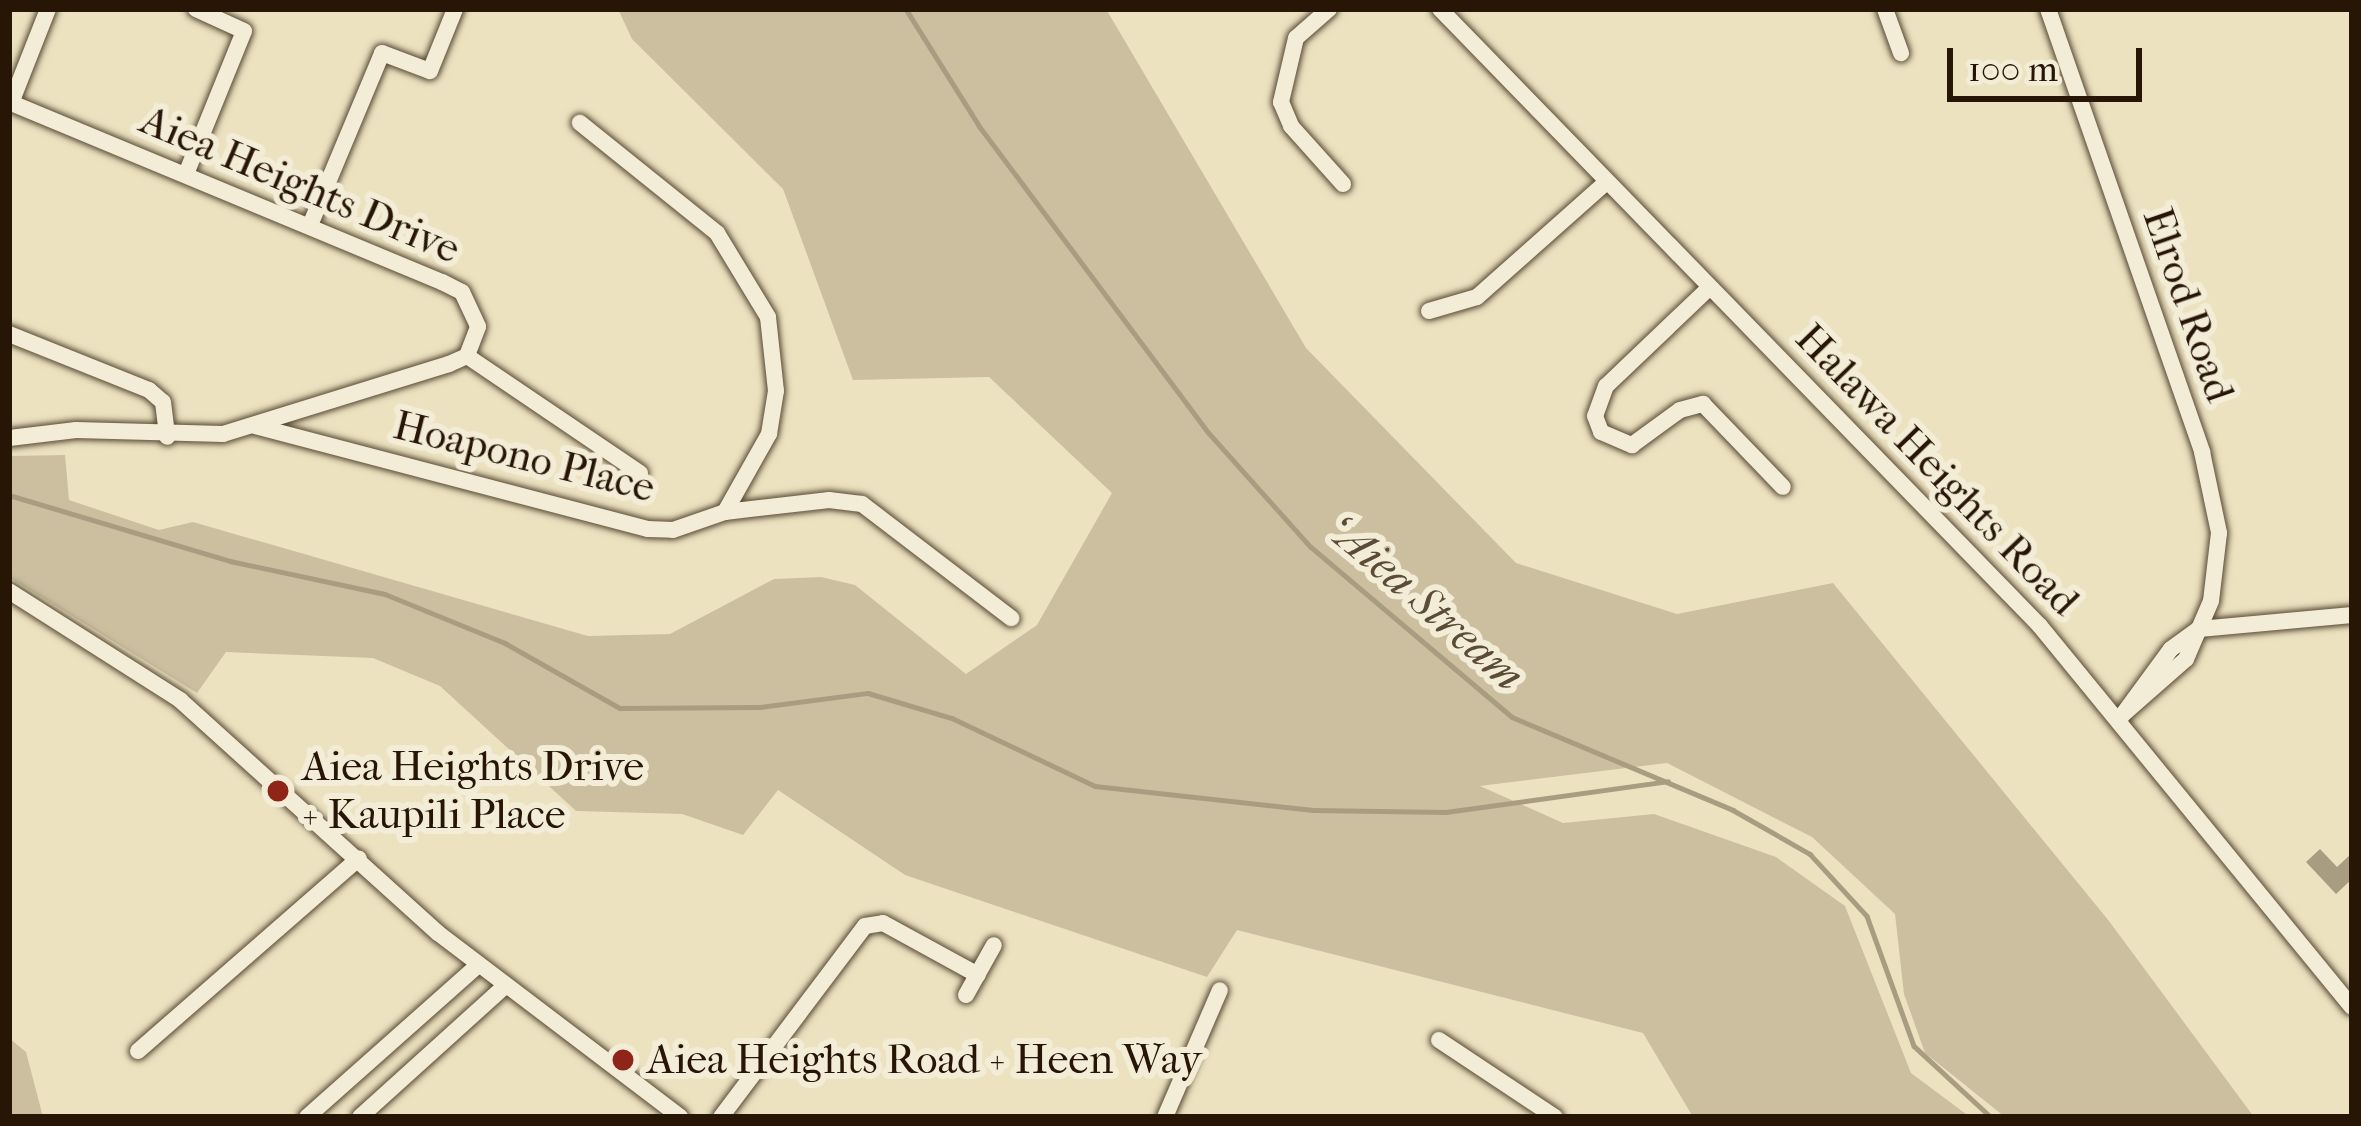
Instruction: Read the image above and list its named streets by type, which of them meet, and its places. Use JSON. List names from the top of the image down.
{
  "streets": {
    "street": [
      "Aiea Heights Drive",
      "Elrod Road",
      "Hoapono Place",
      "Halawa Heights Road"
    ]
  },
  "water": ["ʻAiea Stream"],
  "places": ["Aiea Heights Drive + Kaupili Place", "Aiea Heights Road + Heen Way"],
  "scale_bar": "100 m"
}
